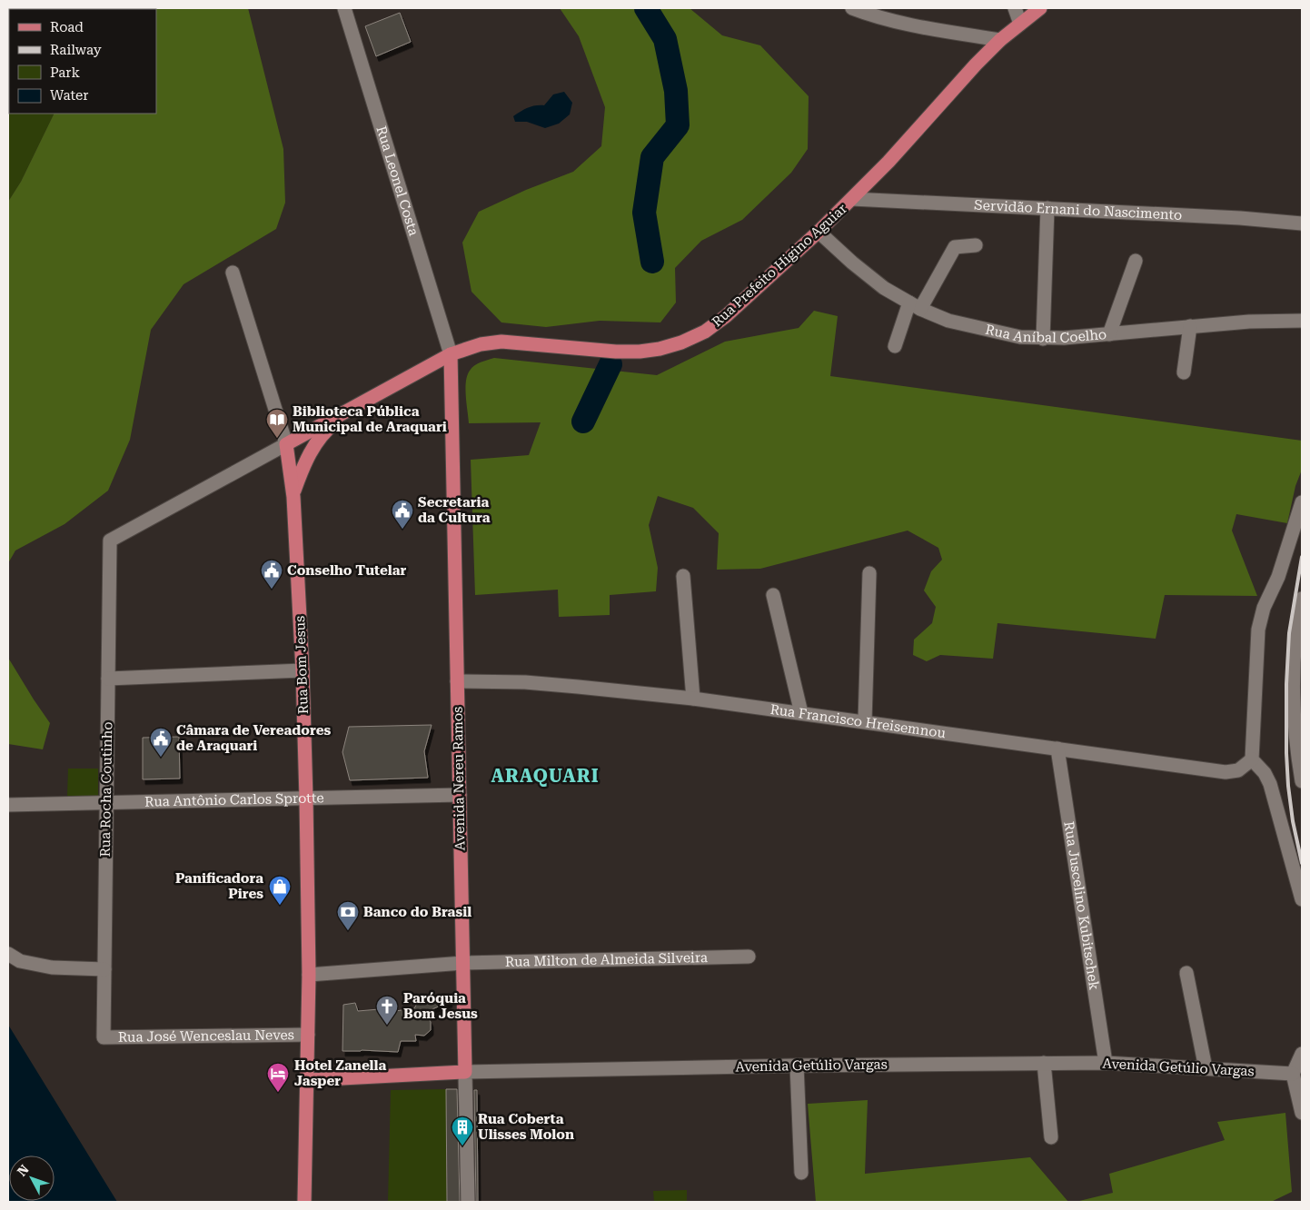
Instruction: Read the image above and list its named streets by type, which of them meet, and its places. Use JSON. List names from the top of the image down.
{
  "streets": {
    "main road": [
      "Rua Prefeito Higino Aguiar",
      "Rua Bom Jesus",
      "Avenida Nereu Ramos",
      "Avenida Getúlio Vargas"
    ],
    "street": [
      "Rua Leonel Costa",
      "Servidão Ernani do Nascimento",
      "Rua Aníbal Coelho",
      "Rua Francisco Hreisemnou",
      "Rua Rocha Coutinho",
      "Rua Antônio Carlos Sprotte",
      "Rua Juscelino Kubitschek",
      "Rua Milton de Almeida Silveira",
      "Rua José Wenceslau Neves"
    ]
  },
  "crossings": [
    ["Rua Leonel Costa", "Rua Prefeito Higino Aguiar"],
    ["Rua Leonel Costa", "Avenida Nereu Ramos"],
    ["Servidão Ernani do Nascimento", "Rua Prefeito Higino Aguiar"],
    ["Rua Prefeito Higino Aguiar", "Rua Aníbal Coelho"],
    ["Rua Prefeito Higino Aguiar", "Rua Bom Jesus"],
    ["Rua Prefeito Higino Aguiar", "Avenida Nereu Ramos"],
    ["Rua Prefeito Higino Aguiar", "Rua Rocha Coutinho"],
    ["Rua Bom Jesus", "Rua Antônio Carlos Sprotte"],
    ["Rua Bom Jesus", "Rua Milton de Almeida Silveira"],
    ["Rua Bom Jesus", "Rua José Wenceslau Neves"],
    ["Rua Bom Jesus", "Avenida Getúlio Vargas"],
    ["Rua Francisco Hreisemnou", "Avenida Nereu Ramos"],
    ["Rua Francisco Hreisemnou", "Rua Juscelino Kubitschek"],
    ["Avenida Nereu Ramos", "Rua Antônio Carlos Sprotte"],
    ["Avenida Nereu Ramos", "Rua Milton de Almeida Silveira"],
    ["Avenida Nereu Ramos", "Avenida Getúlio Vargas"],
    ["Rua Rocha Coutinho", "Rua Antônio Carlos Sprotte"],
    ["Rua Rocha Coutinho", "Rua José Wenceslau Neves"],
    ["Rua Juscelino Kubitschek", "Avenida Getúlio Vargas"]
  ],
  "districts": ["ARAQUARI"],
  "places": {
    "library": ["Biblioteca Pública Municipal de Araquari"],
    "public building": ["Secretaria da Cultura", "Conselho Tutelar", "Câmara de Vereadores de Araquari"],
    "shop": ["Panificadora Pires"],
    "bank": ["Banco do Brasil"],
    "church": ["Paróquia Bom Jesus"],
    "hotel": ["Hotel Zanella Jasper"],
    "building": ["Rua Coberta Ulisses Molon"]
  },
  "legend": [
    "Road",
    "Railway",
    "Park",
    "Water"
  ],
  "north": "top left"
}
